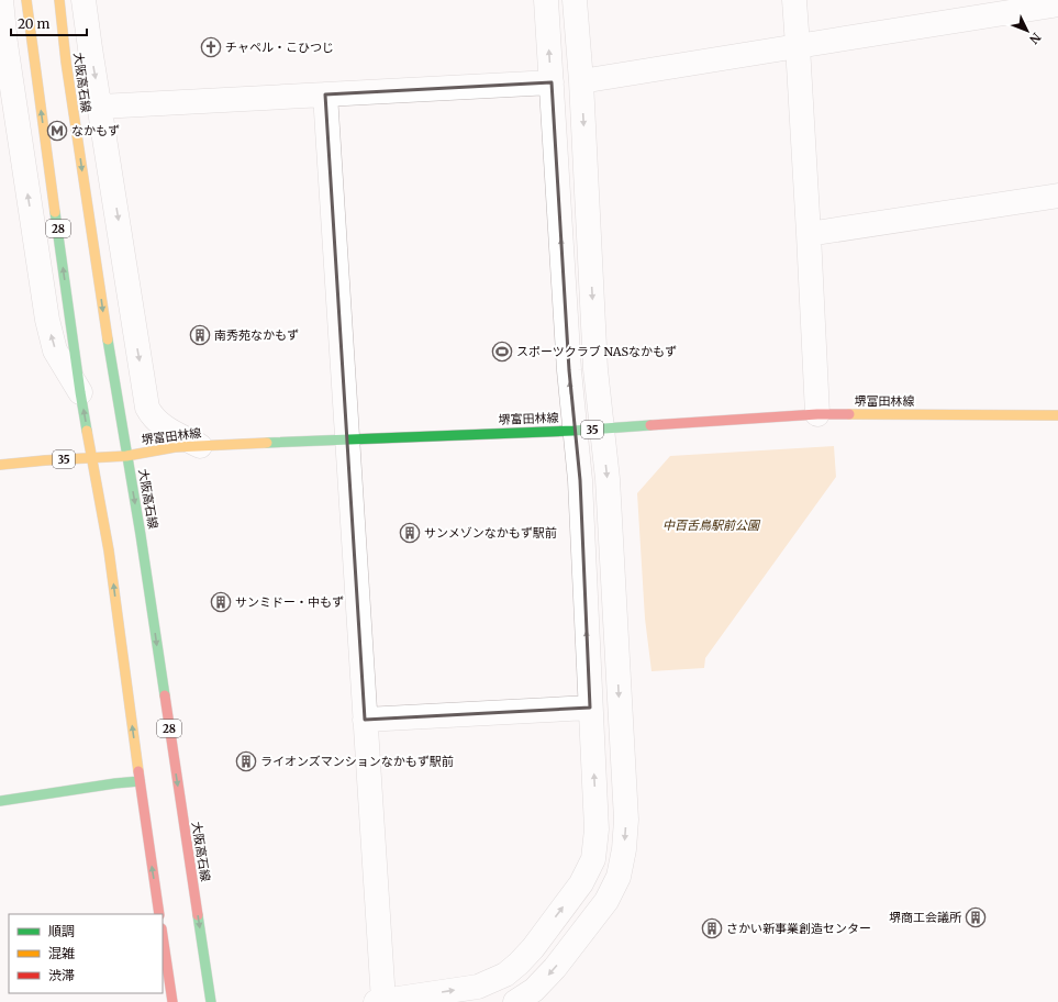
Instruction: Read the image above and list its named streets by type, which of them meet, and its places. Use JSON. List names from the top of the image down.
{
  "streets": {
    "main road": [
      "大阪高石線",
      "28",
      "堺富田林線",
      "35"
    ]
  },
  "crossings": [
    ["大阪高石線", "堺富田林線"],
    ["28", "堺富田林線"]
  ],
  "parks": ["中百舌鳥駅前公園"],
  "places": {
    "church": ["チャペル・こひつじ"],
    "metro station": ["なかもず"],
    "building": [
      "南秀苑なかもず",
      "サンメゾンなかもず駅前",
      "サンミドー・中もず",
      "ライオンズマンションなかもず駅前",
      "堺商工会議所",
      "さかい新事業創造センター"
    ],
    "sports": ["スポーツクラブ NASなかもず"]
  },
  "legend": ["順調", "混雑", "渋滞"],
  "scale_bar": "20 m",
  "north": "bottom right"
}
